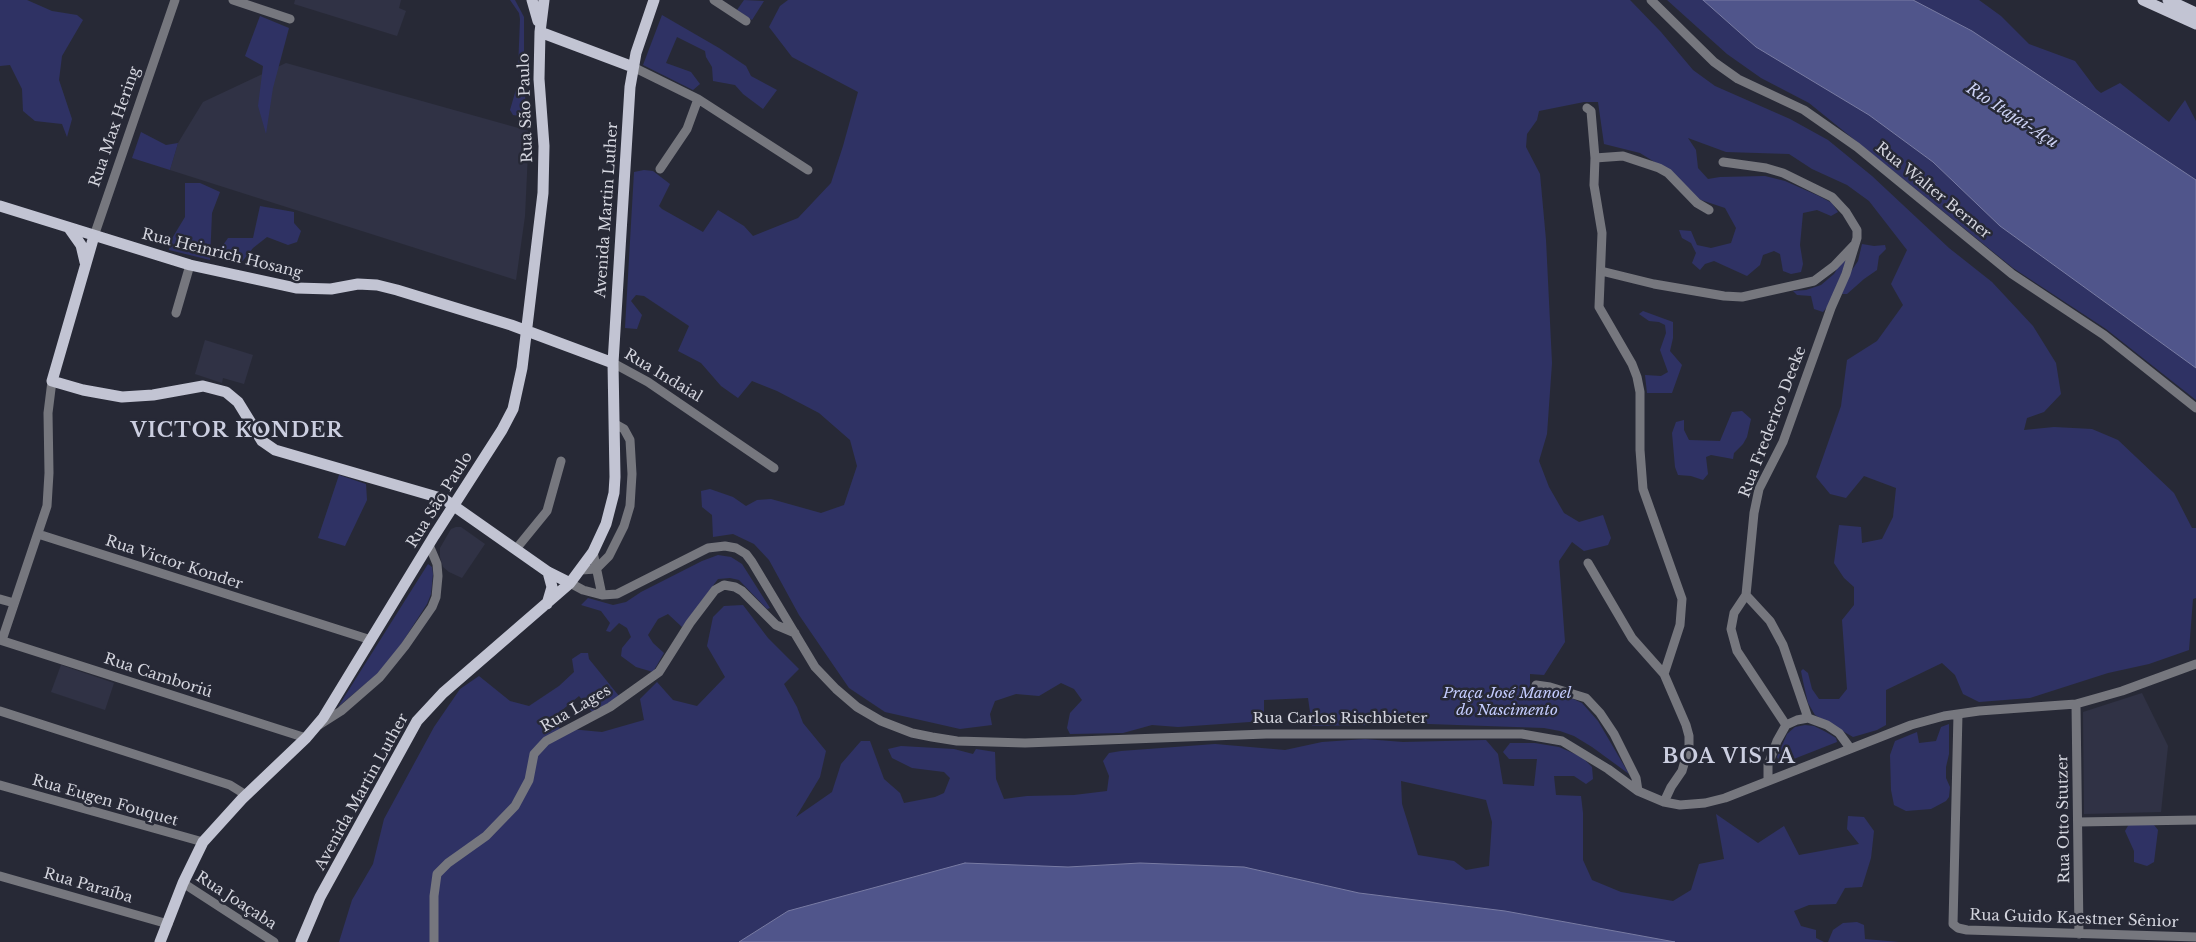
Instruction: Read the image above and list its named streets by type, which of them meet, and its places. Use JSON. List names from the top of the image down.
{
  "streets": {
    "main road": [
      "Rua São Paulo",
      "Rua Max Hering",
      "Avenida Martin Luther",
      "Rua Heinrich Hosang",
      "Rua Indaial"
    ],
    "street": [
      "Rua Walter Berner",
      "Rua Frederico Deeke",
      "Rua Victor Konder",
      "Rua Camboriú",
      "Rua Lages",
      "Rua Carlos Rischbieter",
      "Rua Eugen Fouquet",
      "Rua Otto Stutzer",
      "Rua Paraíba",
      "Rua Joaçaba",
      "Rua Guido Kaestner Sênior"
    ]
  },
  "crossings": [
    ["Rua São Paulo", "Rua Heinrich Hosang"],
    ["Rua São Paulo", "Rua Indaial"],
    ["Rua São Paulo", "Rua Victor Konder"],
    ["Rua São Paulo", "Rua Camboriú"],
    ["Rua São Paulo", "Rua Eugen Fouquet"],
    ["Rua São Paulo", "Rua Paraíba"],
    ["Rua São Paulo", "Rua Joaçaba"],
    ["Rua Max Hering", "Rua Heinrich Hosang"],
    ["Rua Max Hering", "Rua Victor Konder"],
    ["Avenida Martin Luther", "Rua Indaial"],
    ["Rua Heinrich Hosang", "Rua Indaial"],
    ["Rua Lages", "Rua Carlos Rischbieter"],
    ["Rua Carlos Rischbieter", "Rua Otto Stutzer"],
    ["Rua Carlos Rischbieter", "Rua Guido Kaestner Sênior"],
    ["Rua Otto Stutzer", "Rua Guido Kaestner Sênior"]
  ],
  "districts": ["VICTOR KONDER", "BOA VISTA"],
  "water": ["Rio Itajaí-Açu"],
  "parks": ["Praça José Manoel do Nascimento"]
}
